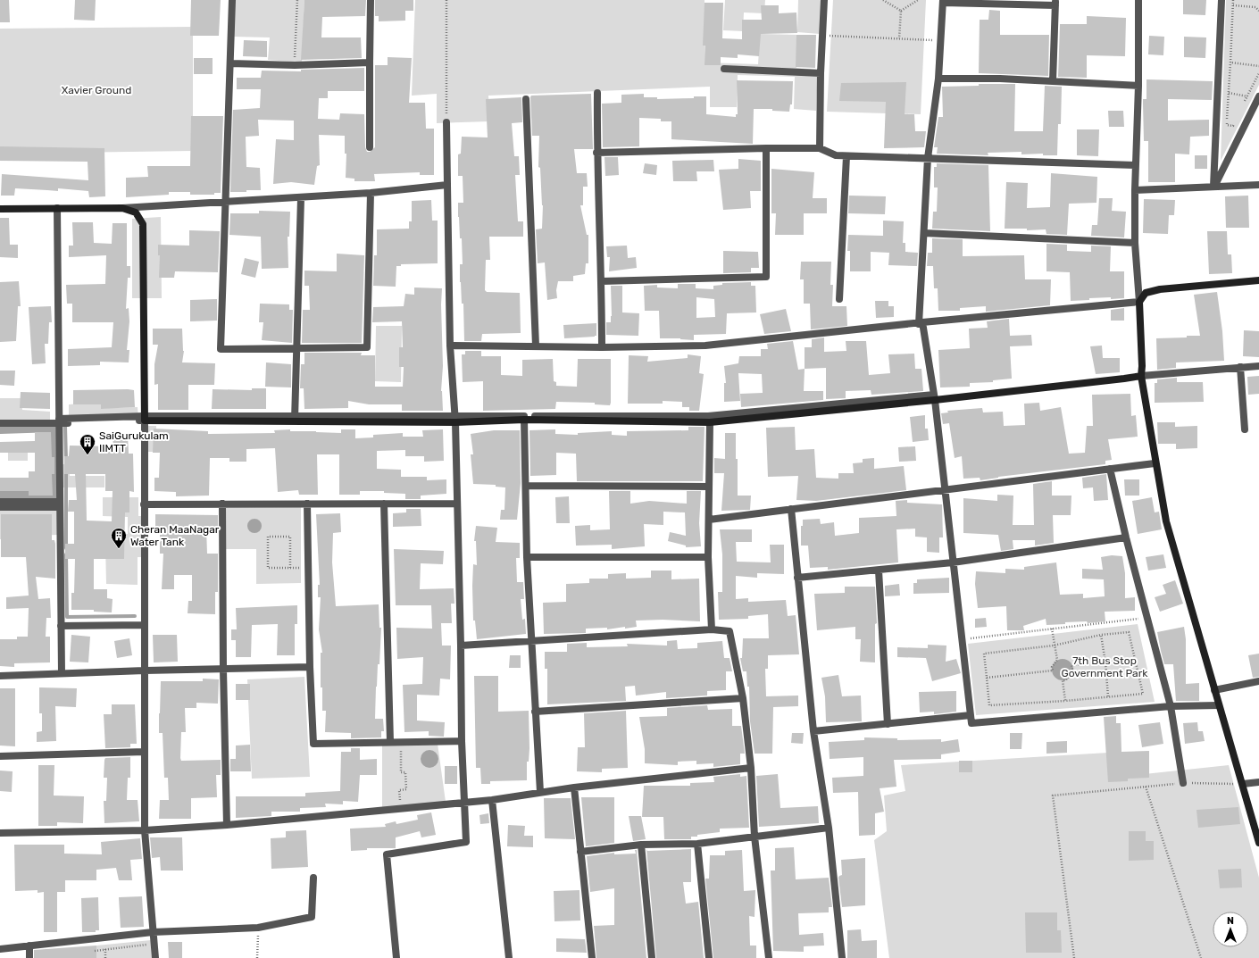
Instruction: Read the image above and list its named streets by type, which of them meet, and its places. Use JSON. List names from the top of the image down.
{
  "parks": ["Xavier Ground", "7th Bus Stop Government Park"],
  "places": {
    "building": ["SaiGurukulam IIMTT", "Cheran MaaNagar Water Tank"]
  },
  "north": "top"
}
